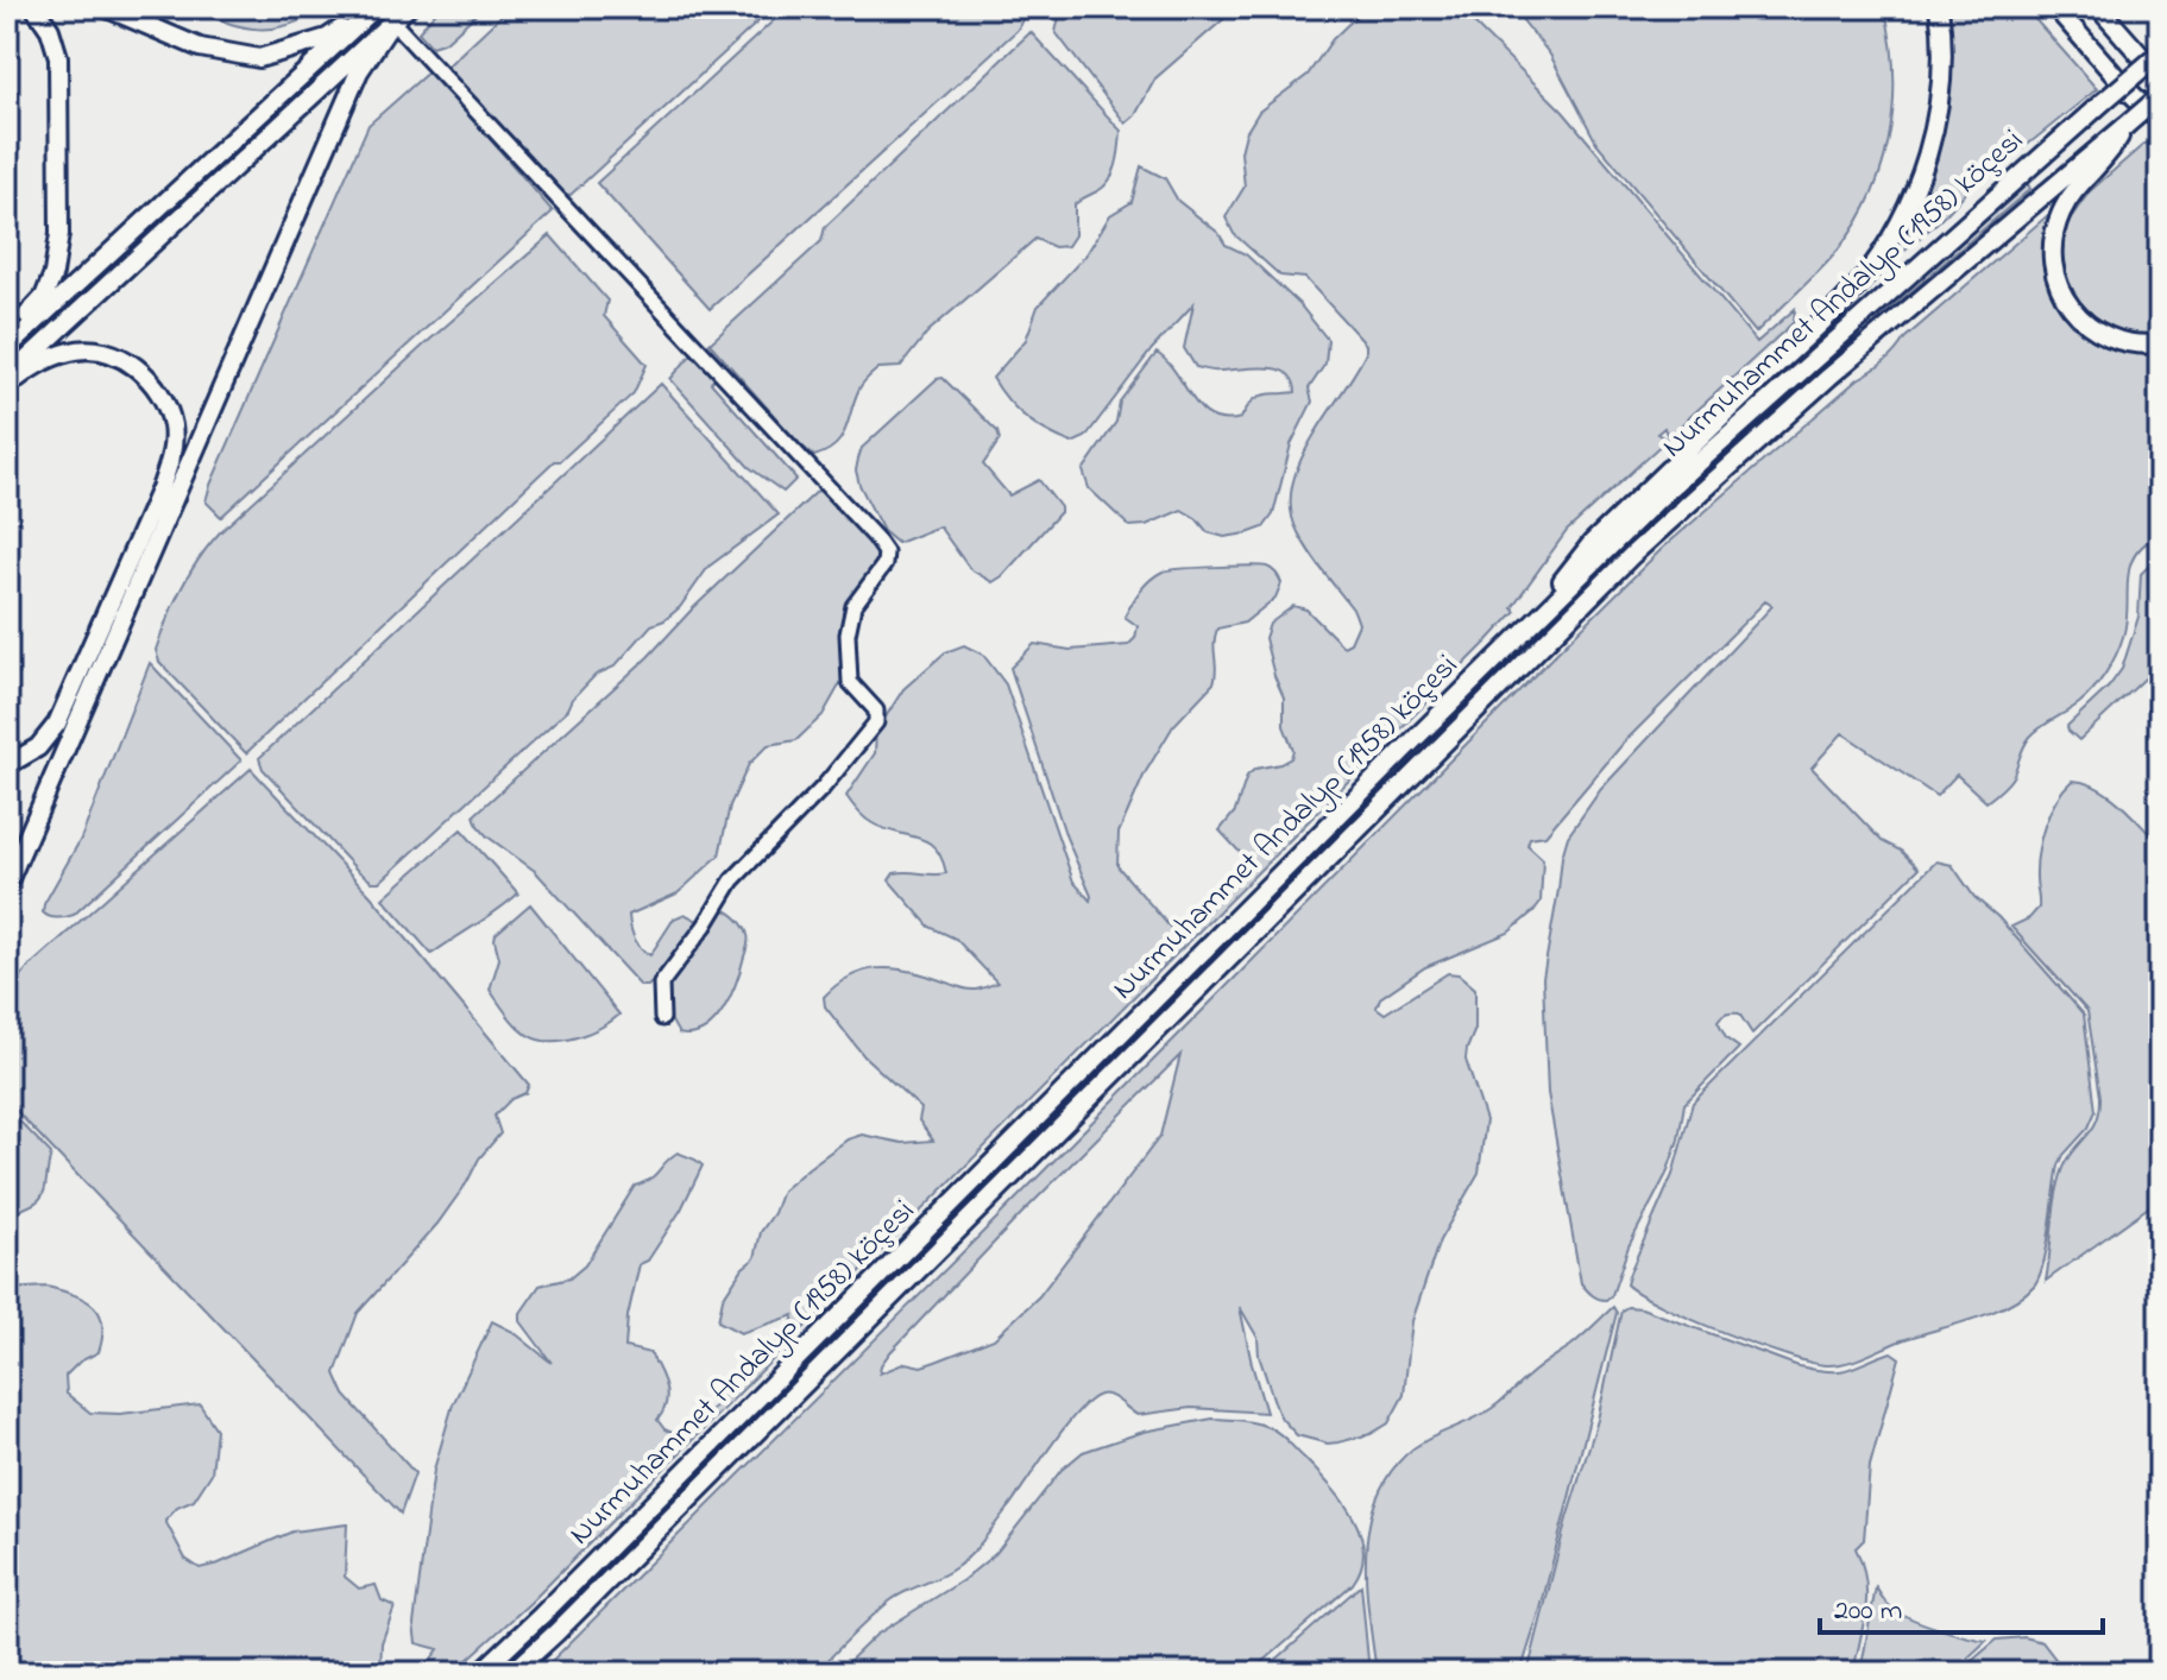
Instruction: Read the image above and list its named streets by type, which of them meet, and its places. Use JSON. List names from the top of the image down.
{
  "streets": {
    "main road": ["Nurmuhammet Andalyp (1958) köçesi"]
  },
  "scale_bar": "200 m"
}
